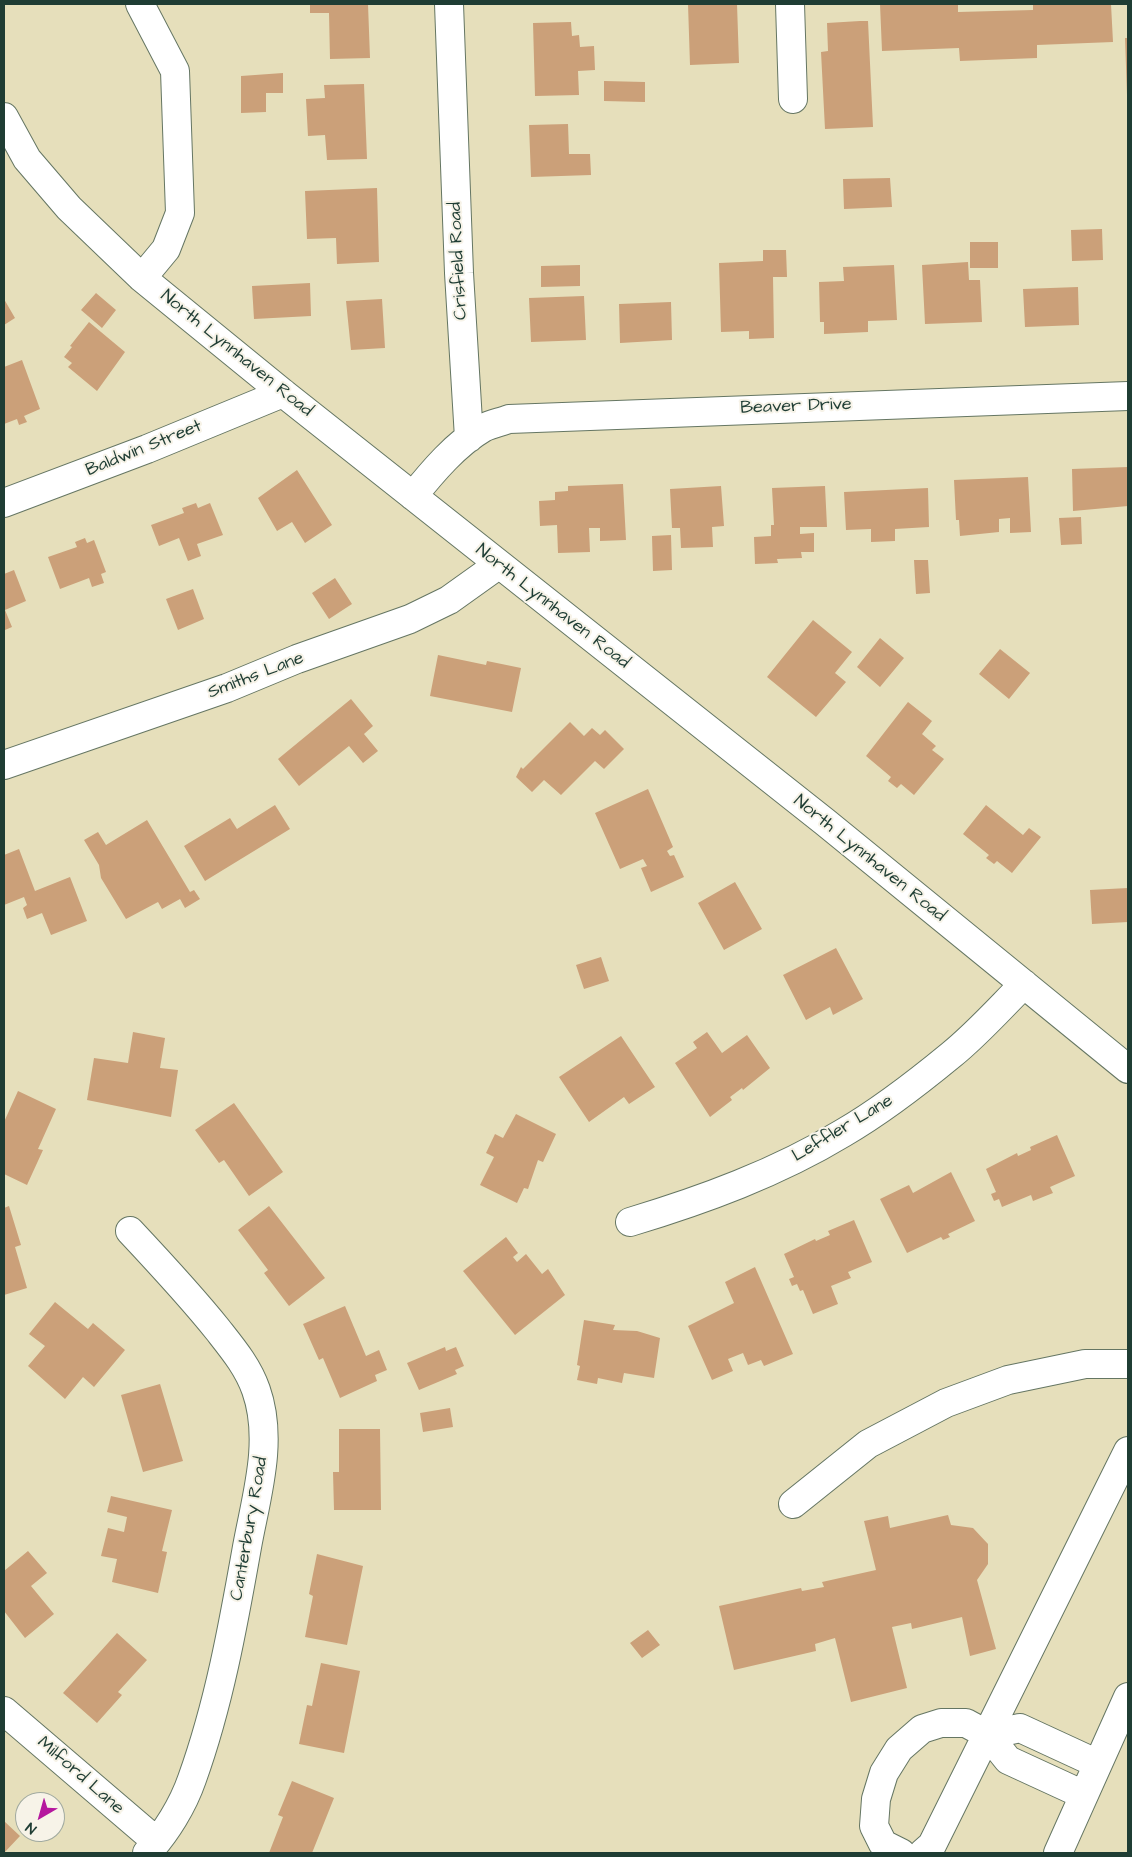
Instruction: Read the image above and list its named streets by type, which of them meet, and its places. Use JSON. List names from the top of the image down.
{
  "streets": {
    "street": [
      "Crisfield Road",
      "North Lynnhaven Road",
      "Beaver Drive",
      "Baldwin Street",
      "Smiths Lane",
      "Leffler Lane",
      "Canterbury Road",
      "Milford Lane"
    ]
  },
  "crossings": [
    ["Crisfield Road", "Beaver Drive"],
    ["North Lynnhaven Road", "Baldwin Street"],
    ["North Lynnhaven Road", "Smiths Lane"],
    ["North Lynnhaven Road", "Leffler Lane"],
    ["Canterbury Road", "Milford Lane"]
  ],
  "north": "bottom left"
}
